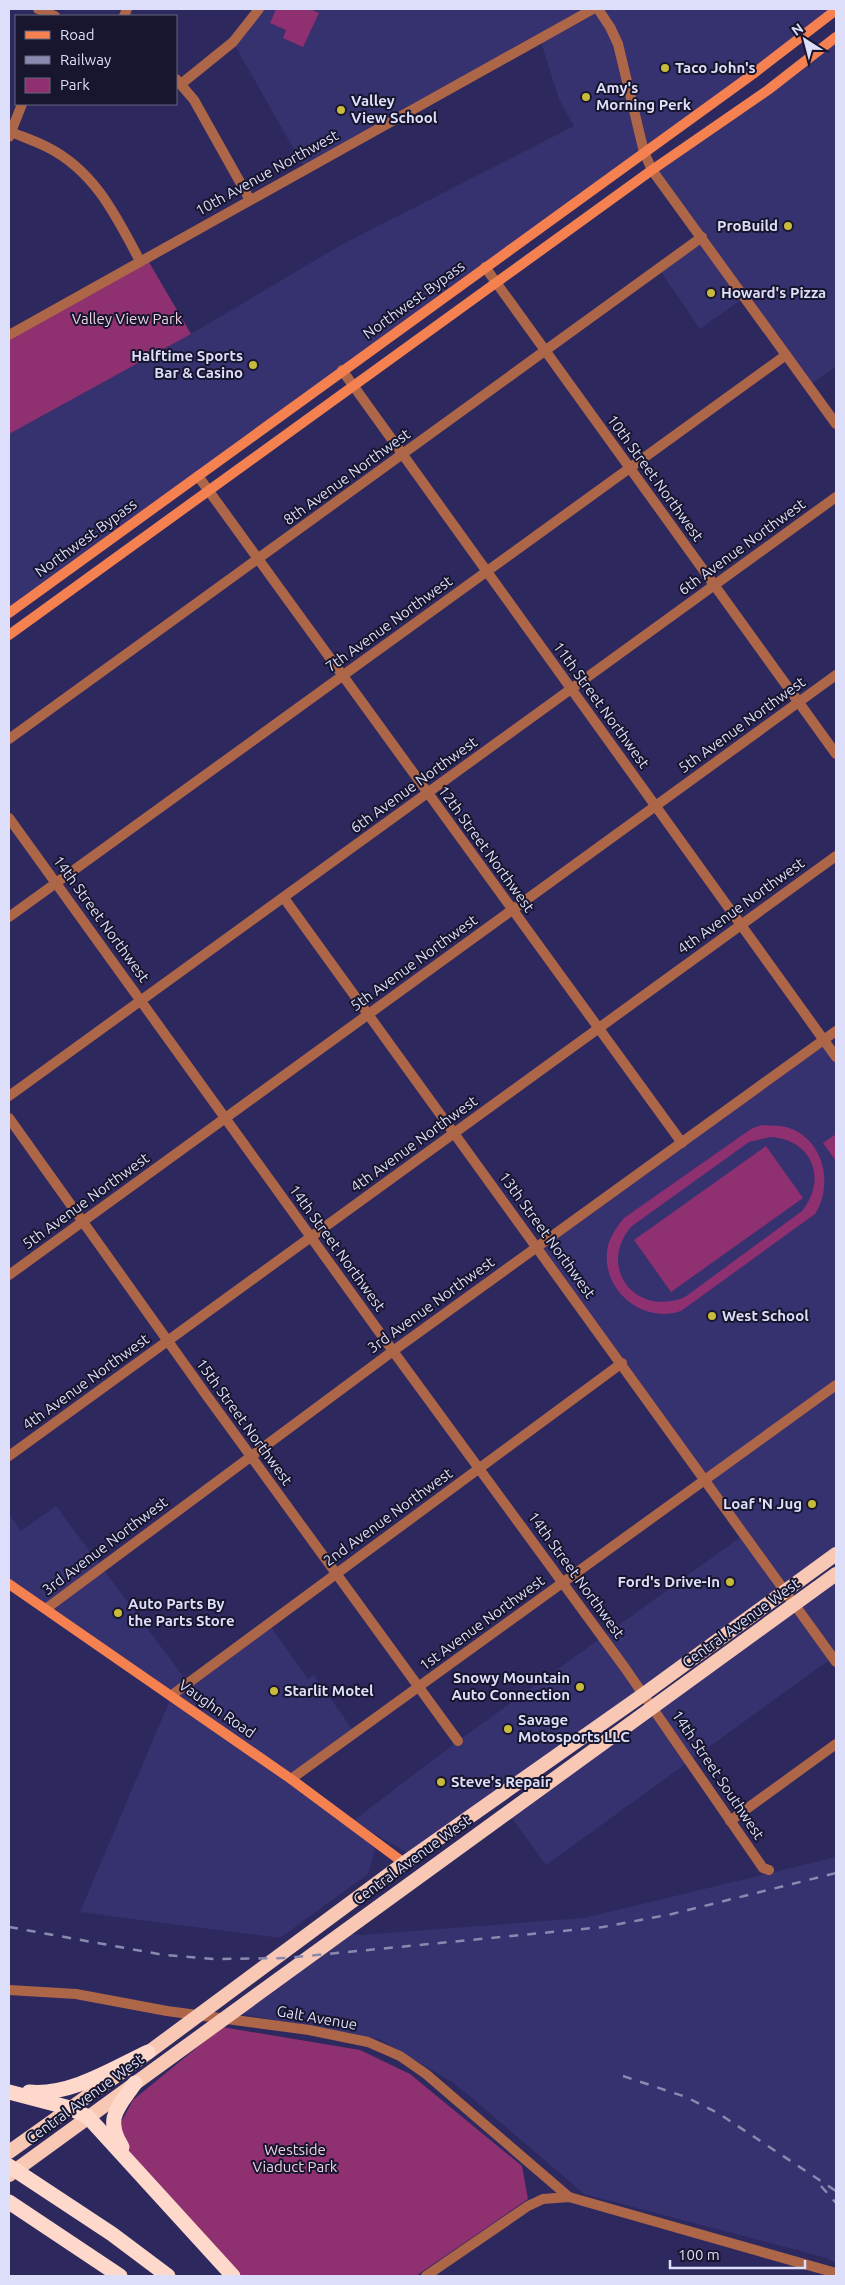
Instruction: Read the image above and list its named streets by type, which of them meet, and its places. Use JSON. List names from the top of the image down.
{
  "streets": {
    "highway": ["Central Avenue West"],
    "main road": ["Northwest Bypass", "Vaughn Road"],
    "street": [
      "10th Avenue Northwest",
      "8th Avenue Northwest",
      "10th Street Northwest",
      "6th Avenue Northwest",
      "7th Avenue Northwest",
      "11th Street Northwest",
      "5th Avenue Northwest",
      "12th Street Northwest",
      "4th Avenue Northwest",
      "14th Street Northwest",
      "13th Street Northwest",
      "3rd Avenue Northwest",
      "15th Street Northwest",
      "2nd Avenue Northwest",
      "1st Avenue Northwest",
      "14th Street Southwest",
      "Galt Avenue"
    ]
  },
  "crossings": [
    ["Northwest Bypass", "10th Street Northwest"],
    ["Northwest Bypass", "11th Street Northwest"],
    ["Northwest Bypass", "12th Street Northwest"],
    ["8th Avenue Northwest", "10th Street Northwest"],
    ["8th Avenue Northwest", "11th Street Northwest"],
    ["8th Avenue Northwest", "12th Street Northwest"],
    ["10th Street Northwest", "6th Avenue Northwest"],
    ["10th Street Northwest", "7th Avenue Northwest"],
    ["10th Street Northwest", "5th Avenue Northwest"],
    ["6th Avenue Northwest", "11th Street Northwest"],
    ["6th Avenue Northwest", "12th Street Northwest"],
    ["6th Avenue Northwest", "14th Street Northwest"],
    ["6th Avenue Northwest", "13th Street Northwest"],
    ["7th Avenue Northwest", "11th Street Northwest"],
    ["7th Avenue Northwest", "12th Street Northwest"],
    ["7th Avenue Northwest", "14th Street Northwest"],
    ["11th Street Northwest", "5th Avenue Northwest"],
    ["11th Street Northwest", "4th Avenue Northwest"],
    ["11th Street Northwest", "3rd Avenue Northwest"],
    ["5th Avenue Northwest", "12th Street Northwest"],
    ["5th Avenue Northwest", "14th Street Northwest"],
    ["5th Avenue Northwest", "13th Street Northwest"],
    ["5th Avenue Northwest", "15th Street Northwest"],
    ["12th Street Northwest", "4th Avenue Northwest"],
    ["12th Street Northwest", "3rd Avenue Northwest"],
    ["4th Avenue Northwest", "14th Street Northwest"],
    ["4th Avenue Northwest", "13th Street Northwest"],
    ["4th Avenue Northwest", "15th Street Northwest"],
    ["14th Street Northwest", "3rd Avenue Northwest"],
    ["14th Street Northwest", "2nd Avenue Northwest"],
    ["14th Street Northwest", "1st Avenue Northwest"],
    ["14th Street Northwest", "Central Avenue West"],
    ["14th Street Northwest", "14th Street Southwest"],
    ["13th Street Northwest", "3rd Avenue Northwest"],
    ["13th Street Northwest", "2nd Avenue Northwest"],
    ["13th Street Northwest", "1st Avenue Northwest"],
    ["13th Street Northwest", "Central Avenue West"],
    ["3rd Avenue Northwest", "15th Street Northwest"],
    ["3rd Avenue Northwest", "Vaughn Road"],
    ["15th Street Northwest", "2nd Avenue Northwest"],
    ["15th Street Northwest", "1st Avenue Northwest"],
    ["2nd Avenue Northwest", "Vaughn Road"],
    ["1st Avenue Northwest", "Vaughn Road"],
    ["Central Avenue West", "Vaughn Road"],
    ["Central Avenue West", "14th Street Southwest"]
  ],
  "parks": ["Valley View Park", "Westside Viaduct Park"],
  "places": [
    "Taco John's",
    "Amy's Morning Perk",
    "Valley View School",
    "ProBuild",
    "Howard's Pizza",
    "Halftime Sports Bar & Casino",
    "West School",
    "Loaf 'N Jug",
    "Ford's Drive-In",
    "Auto Parts By the Parts Store",
    "Snowy Mountain Auto Connection",
    "Starlit Motel",
    "Savage Motosports LLC",
    "Steve's Repair"
  ],
  "legend": ["Road", "Railway", "Park"],
  "scale_bar": "100 m",
  "north": "top left"
}
